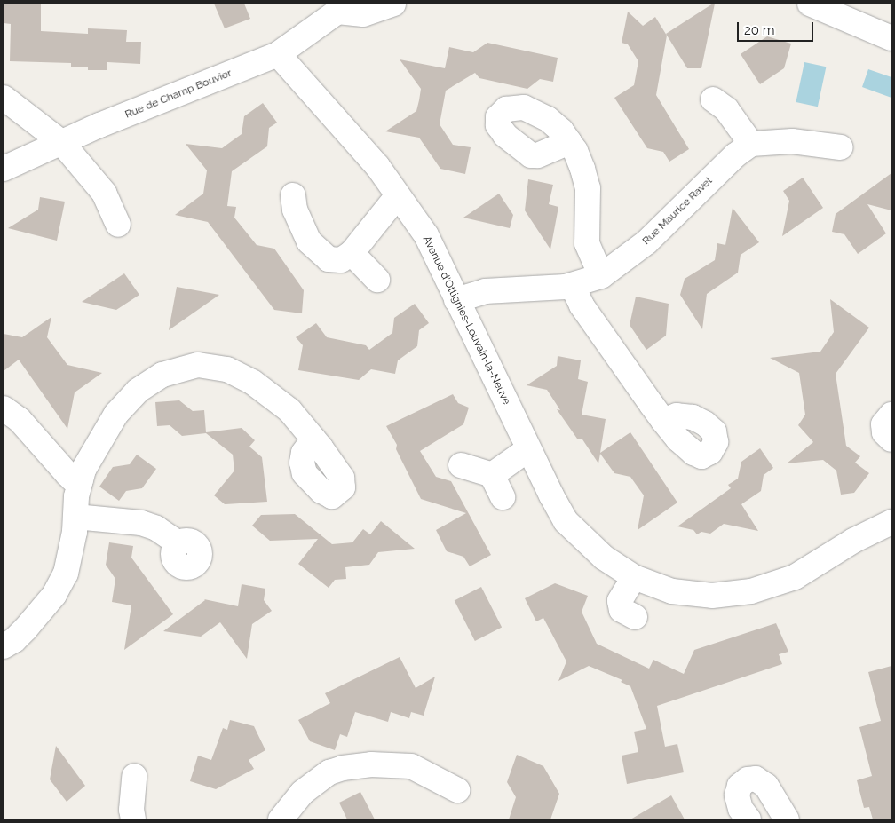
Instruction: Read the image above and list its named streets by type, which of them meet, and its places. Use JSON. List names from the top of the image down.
{
  "streets": {
    "street": ["Rue de Champ Bouvier", "Rue Maurice Ravel", "Avenue d'Ottignies-Louvain-la-Neuve"]
  },
  "crossings": [
    ["Rue de Champ Bouvier", "Avenue d'Ottignies-Louvain-la-Neuve"],
    ["Rue Maurice Ravel", "Avenue d'Ottignies-Louvain-la-Neuve"]
  ],
  "scale_bar": "20 m"
}
